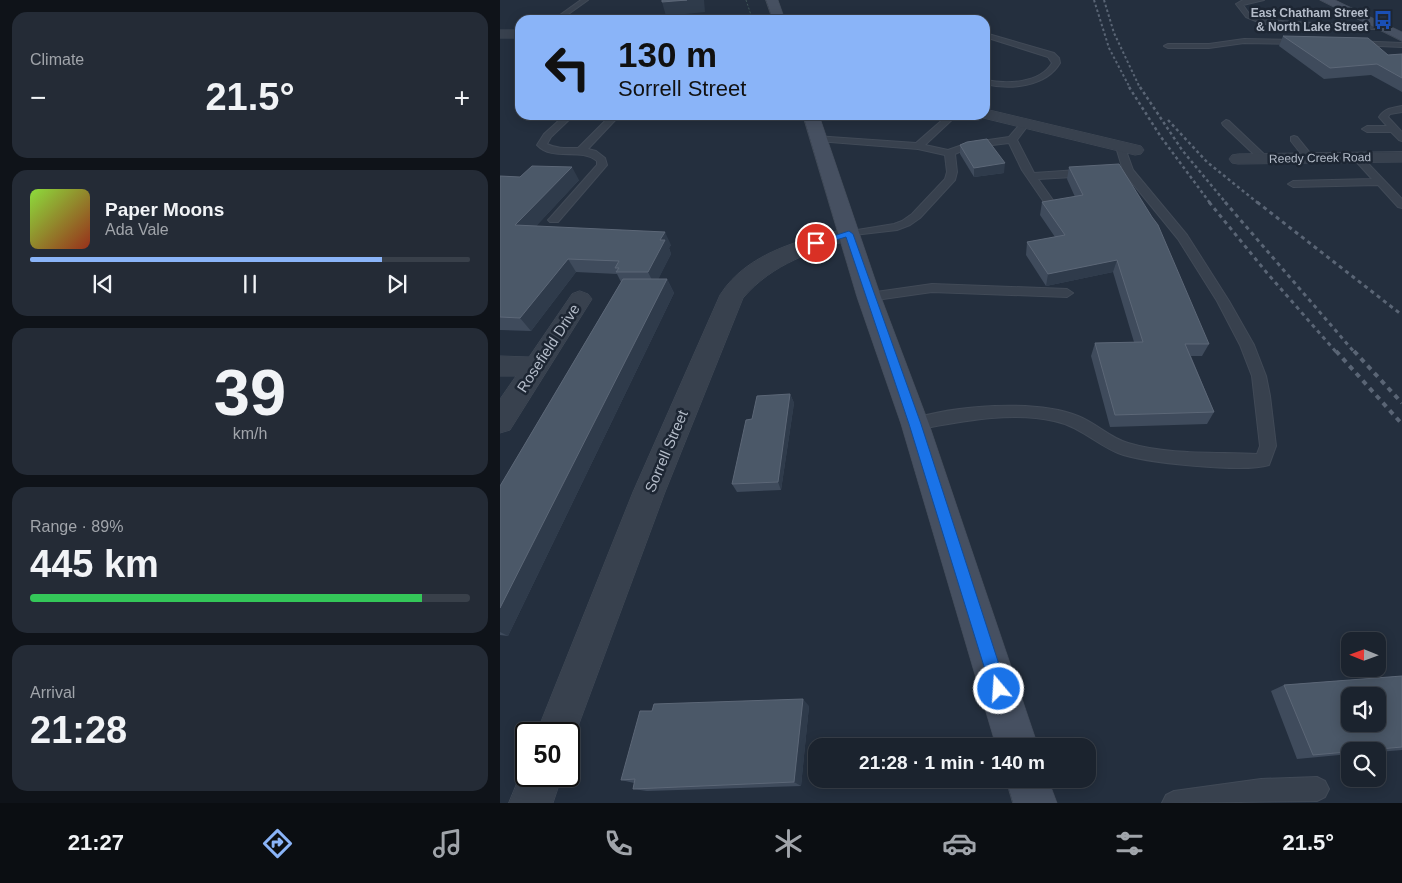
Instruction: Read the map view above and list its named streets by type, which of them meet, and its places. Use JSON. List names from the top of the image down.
{
  "streets": {
    "street": ["Reedy Creek Road", "Rosefield Drive", "Sorrell Street"]
  },
  "places": {
    "bus stop": ["East Chatham Street & North Lake Street"]
  },
  "north": "left",
  "page": {
    "tile": [
      "Climate",
      ["39", "km/h"],
      ["Range · 89%", "445 km"],
      ["Arrival", "21:28"]
    ],
    "turn": ["130 m", "Sorrell Street"],
    "heat": ["−", "21.5°", "+"],
    "song": ["Paper Moons", "Ada Vale"],
    "limit": "50",
    "trip": "21:28 · 1 min · 140 m",
    "tabs": ["21:27", "21.5°"]
  }
}
